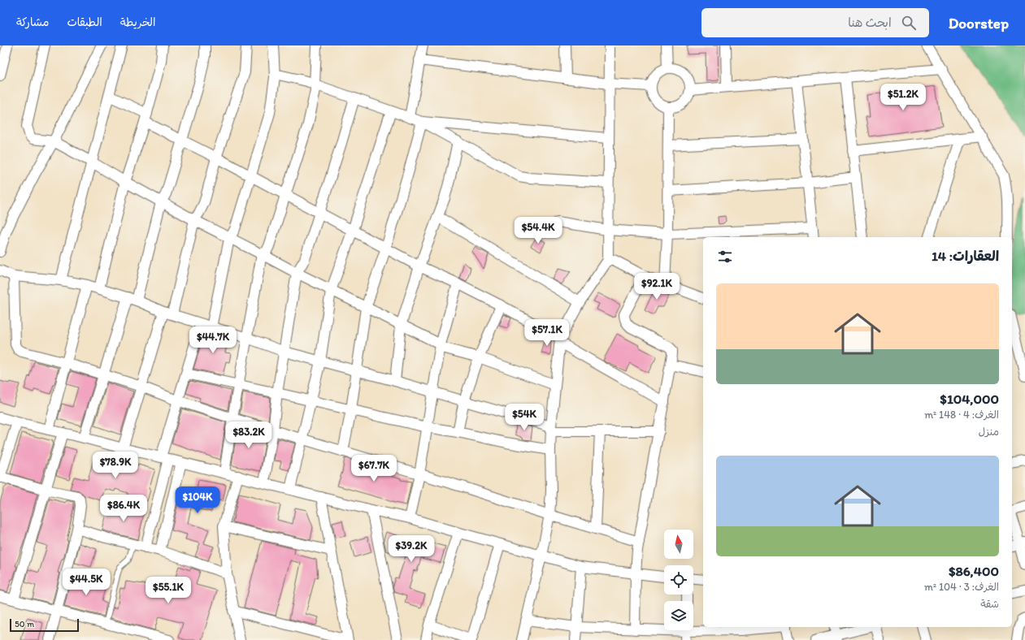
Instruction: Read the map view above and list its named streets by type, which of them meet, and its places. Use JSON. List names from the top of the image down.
{
  "scale_bar": "50 m",
  "north": "top",
  "page": {
    "header": "Doorstep",
    "search": "ابحث هنا",
    "nav": ["الخريطة", "الطبقات", "مشاركة"],
    "price": [
      "$51.2K",
      "$54.4K",
      "$92.1K",
      "$57.1K",
      "$44.7K",
      "$54K",
      "$83.2K",
      "$78.9K",
      "$67.7K",
      "$104K",
      "$86.4K",
      "$39.2K",
      "$44.5K",
      "$55.1K"
    ],
    "heading": "العقارات: 14",
    "list": [
      {
        "name": "$104,000",
        "note": "الغرف: 4 · 148 m² · منزل"
      },
      {
        "name": "$86,400",
        "note": "الغرف: 3 · 104 m² · شقة"
      }
    ],
    "scale": "50 m"
  }
}
